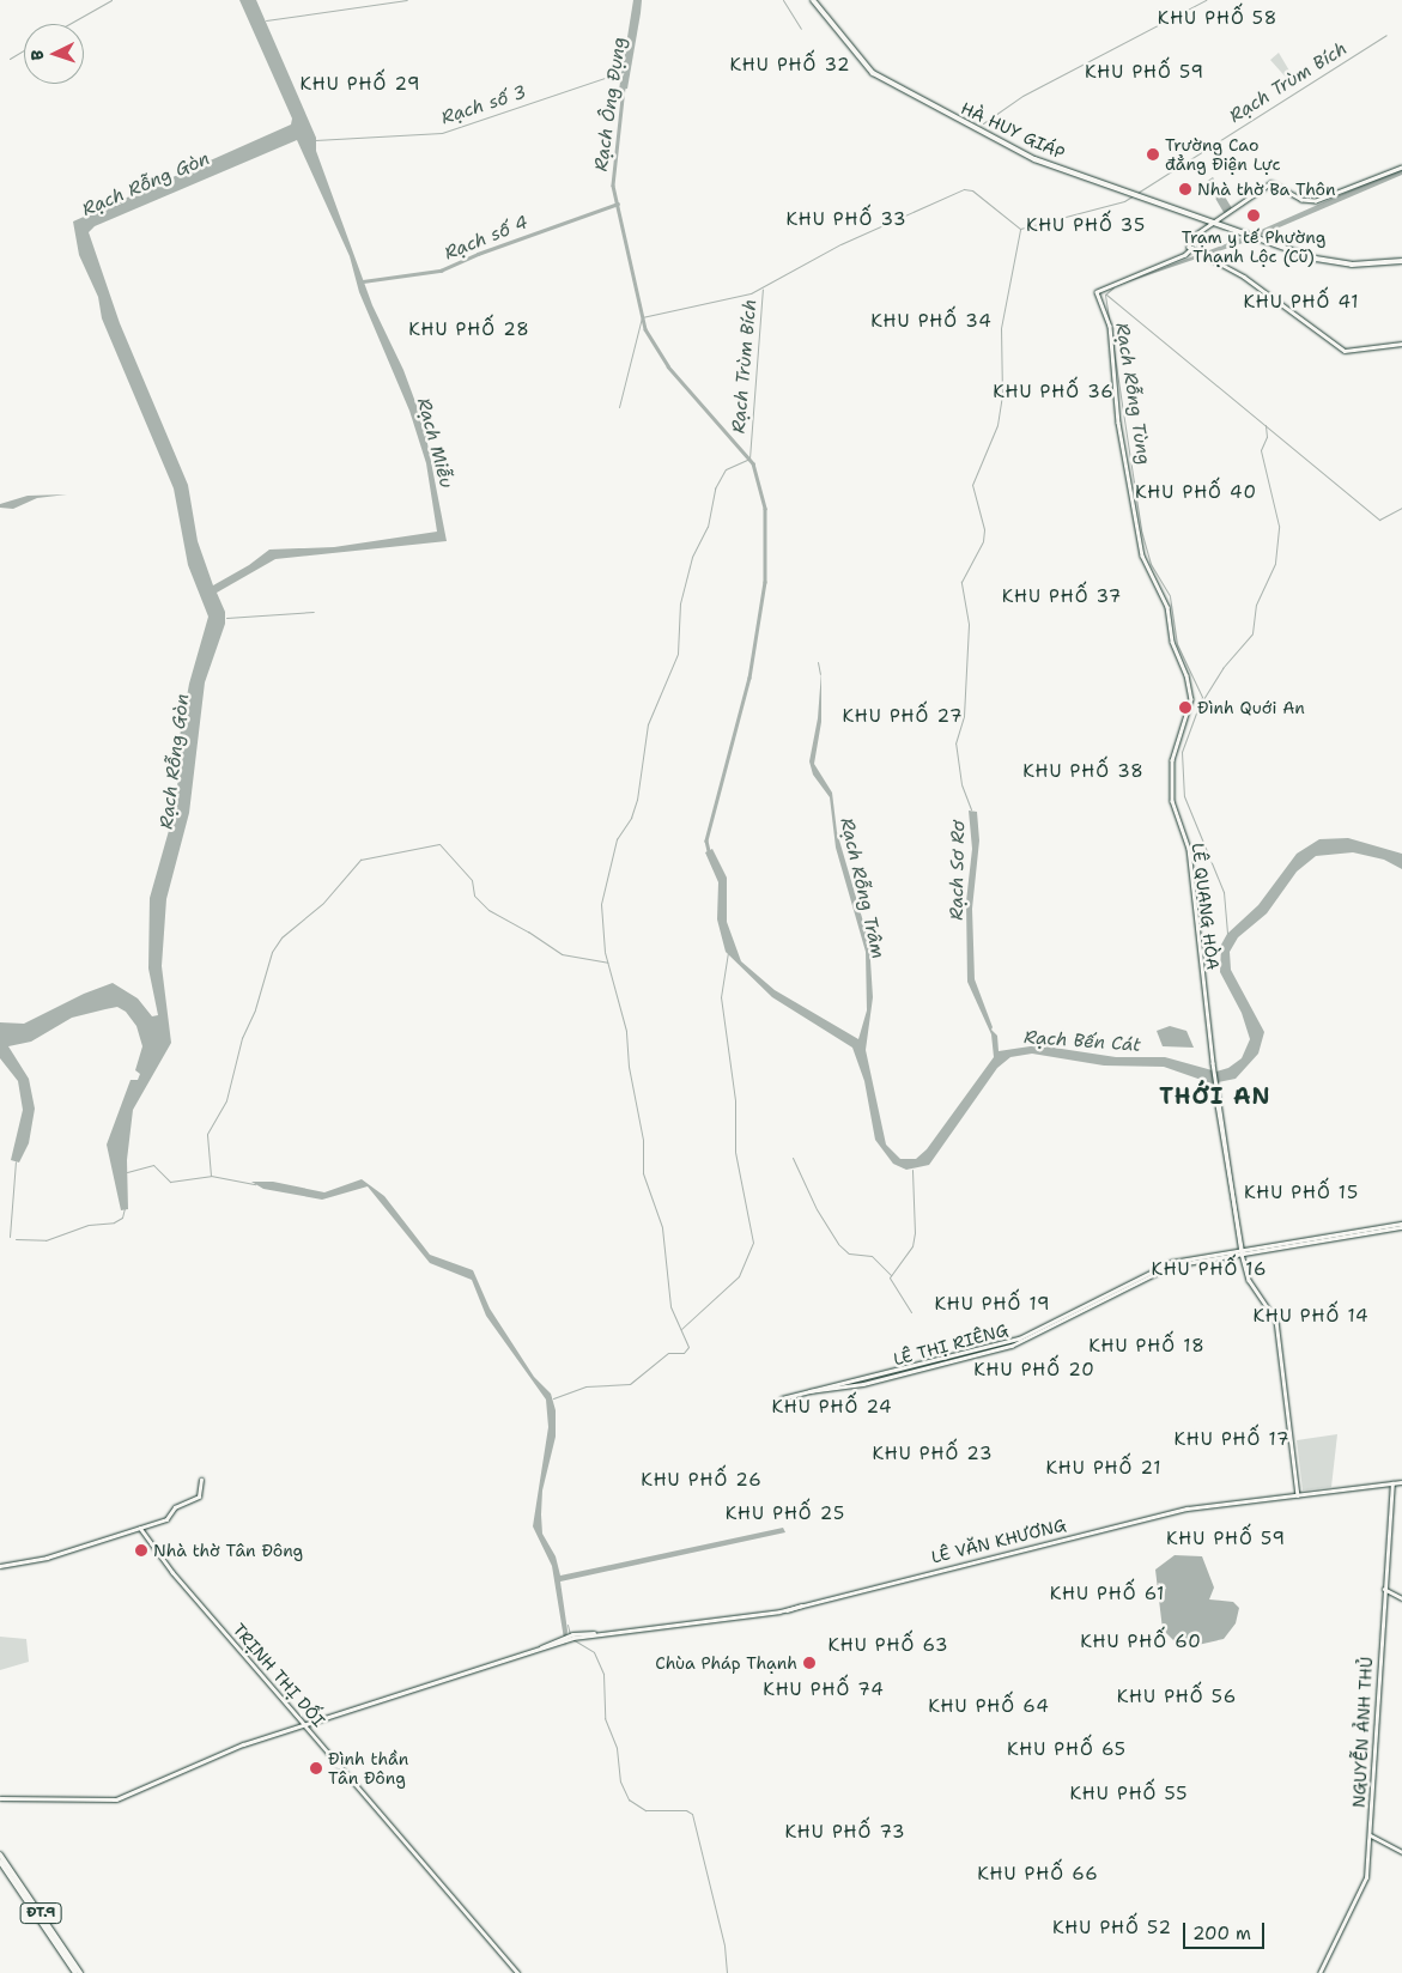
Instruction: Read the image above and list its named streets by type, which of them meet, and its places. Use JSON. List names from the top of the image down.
{
  "streets": {
    "main road": [
      "HÀ HUY GIÁP",
      "LÊ VĂN KHƯƠNG",
      "TRỊNH THỊ DỐI",
      "NGUYỄN ẢNH THỦ",
      "ĐT.9"
    ],
    "street": ["LÊ QUANG HÒA", "LÊ THỊ RIÊNG"]
  },
  "crossings": [
    ["HÀ HUY GIÁP", "LÊ QUANG HÒA"],
    ["LÊ QUANG HÒA", "LÊ THỊ RIÊNG"],
    ["LÊ VĂN KHƯƠNG", "TRỊNH THỊ DỐI"],
    ["LÊ VĂN KHƯƠNG", "NGUYỄN ẢNH THỦ"]
  ],
  "districts": [
    "KHU PHỐ 58",
    "KHU PHỐ 32",
    "KHU PHỐ 59",
    "KHU PHỐ 29",
    "KHU PHỐ 33",
    "KHU PHỐ 35",
    "KHU PHỐ 41",
    "KHU PHỐ 34",
    "KHU PHỐ 28",
    "KHU PHỐ 36",
    "KHU PHỐ 40",
    "KHU PHỐ 37",
    "KHU PHỐ 27",
    "KHU PHỐ 38",
    "THỚI AN",
    "KHU PHỐ 15",
    "KHU PHỐ 16",
    "KHU PHỐ 19",
    "KHU PHỐ 14",
    "KHU PHỐ 18",
    "KHU PHỐ 20",
    "KHU PHỐ 24",
    "KHU PHỐ 17",
    "KHU PHỐ 23",
    "KHU PHỐ 21",
    "KHU PHỐ 26",
    "KHU PHỐ 25",
    "KHU PHỐ 59",
    "KHU PHỐ 61",
    "KHU PHỐ 60",
    "KHU PHỐ 63",
    "KHU PHỐ 74",
    "KHU PHỐ 56",
    "KHU PHỐ 64",
    "KHU PHỐ 65",
    "KHU PHỐ 55",
    "KHU PHỐ 73",
    "KHU PHỐ 66",
    "KHU PHỐ 52"
  ],
  "water": [
    "Rạch Trùm Bích",
    "Rạch Ông Đụng",
    "Rạch số 3",
    "Rạch Rỗng Gòn",
    "Rạch số 4",
    "Rạch Rỗng Tùng",
    "Rạch Miễu",
    "Rạch Sơ Rơ",
    "Rạch Rỗng Trâm",
    "Rạch Bến Cát"
  ],
  "places": [
    "Trường Cao đẳng Điện Lực",
    "Nhà thờ Ba Thôn",
    "Trạm y tế Phường Thạnh Lộc (Cũ)",
    "Đình Quới An",
    "Nhà thờ Tân Đông",
    "Chùa Pháp Thạnh",
    "Đình thần Tân Đông"
  ],
  "scale_bar": "200 m",
  "north": "left"
}
